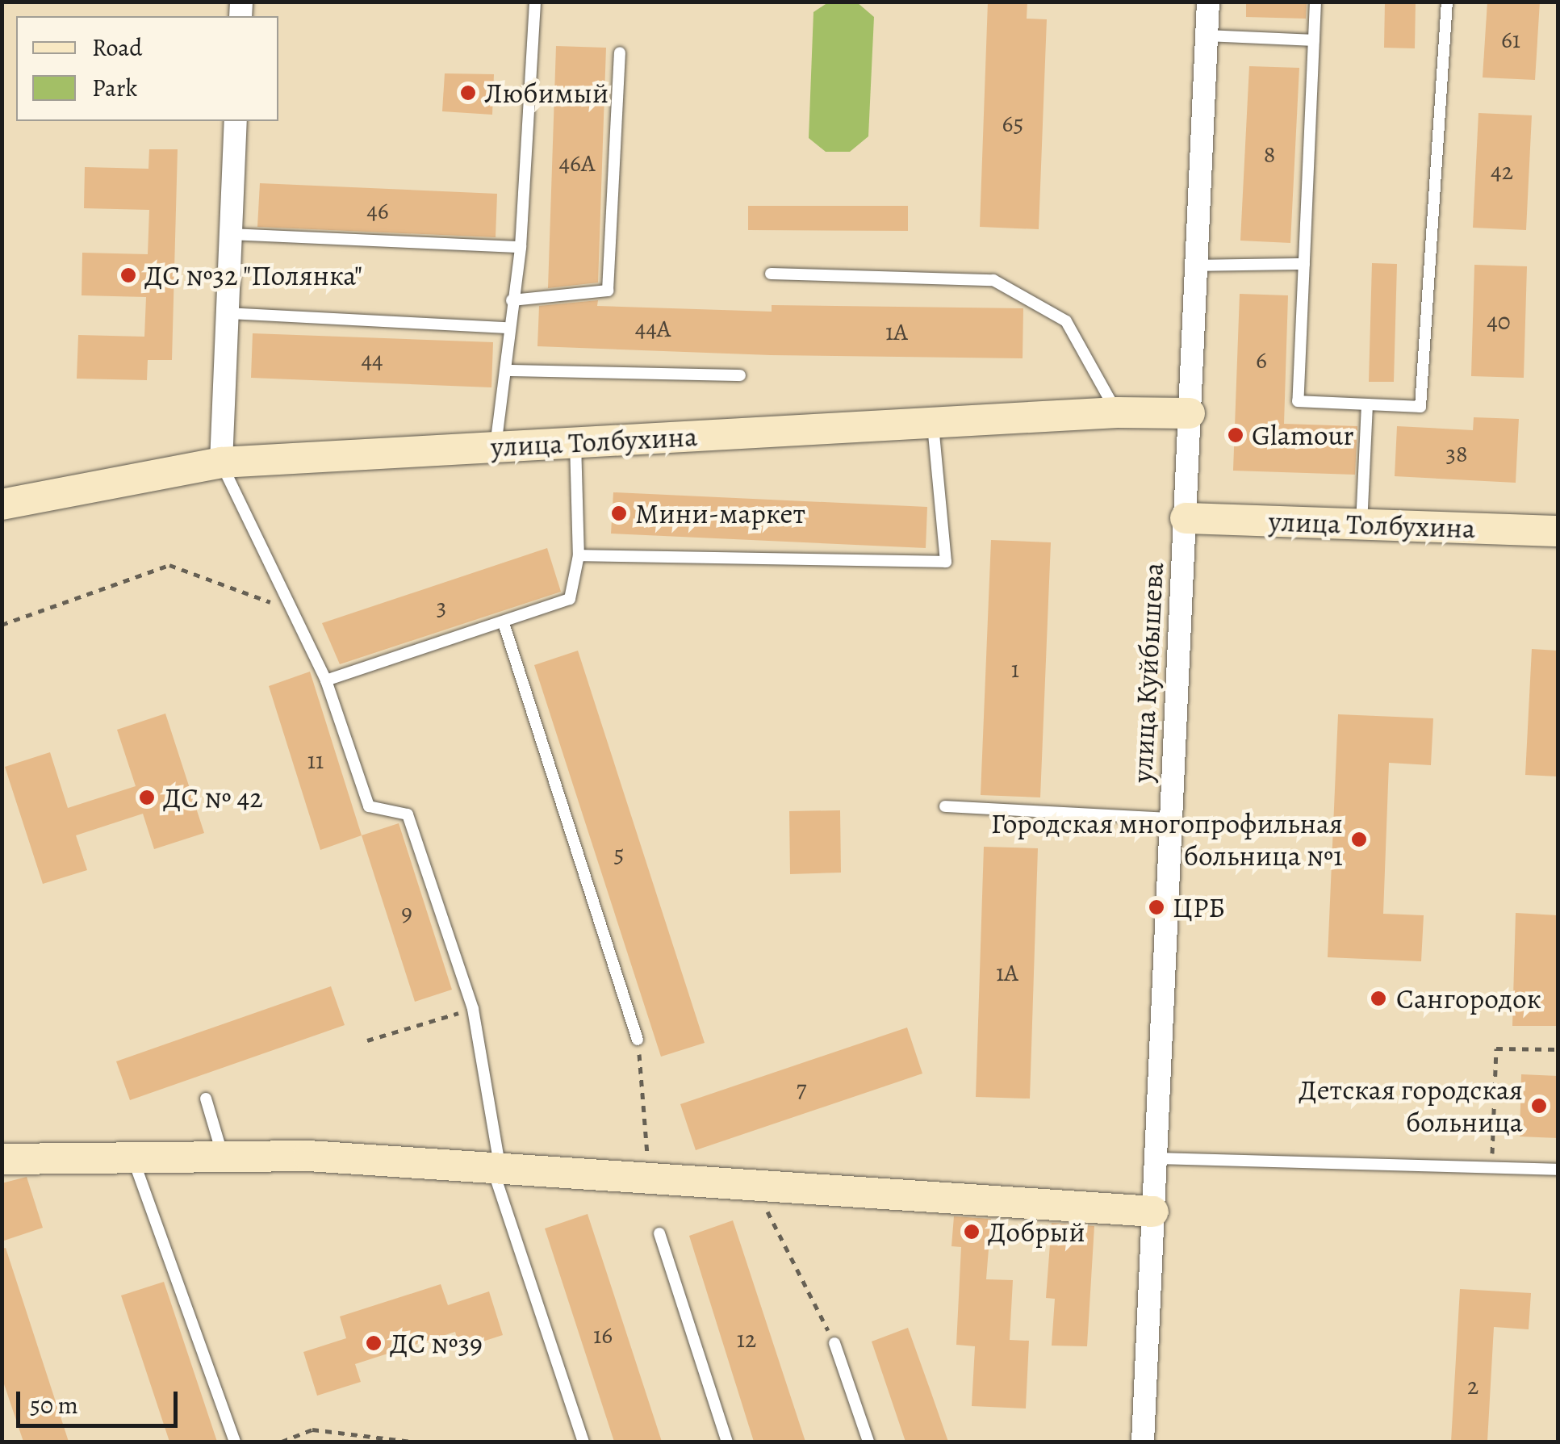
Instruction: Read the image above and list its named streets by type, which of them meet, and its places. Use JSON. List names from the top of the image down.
{
  "streets": {
    "street": ["улица Толбухина", "улица Куйбышева"]
  },
  "crossings": [
    ["улица Толбухина", "улица Куйбышева"]
  ],
  "places": [
    "Любимый",
    "ДС №32 \"Полянка\"",
    "Glamour",
    "Мини-маркет",
    "ДС № 42",
    "Городская многопрофильная больница №1",
    "ЦРБ",
    "Сангородок",
    "Детская городская больница",
    "Добрый",
    "ДС №39"
  ],
  "house_numbers": [
    "61",
    "65",
    "8",
    "46А",
    "42",
    "46",
    "40",
    "44А",
    "1А",
    "44",
    "6",
    "38",
    "3",
    "1",
    "11",
    "5",
    "9",
    "1А",
    "7",
    "16",
    "12",
    "2"
  ],
  "legend": ["Road", "Park"],
  "scale_bar": "50 m"
}
